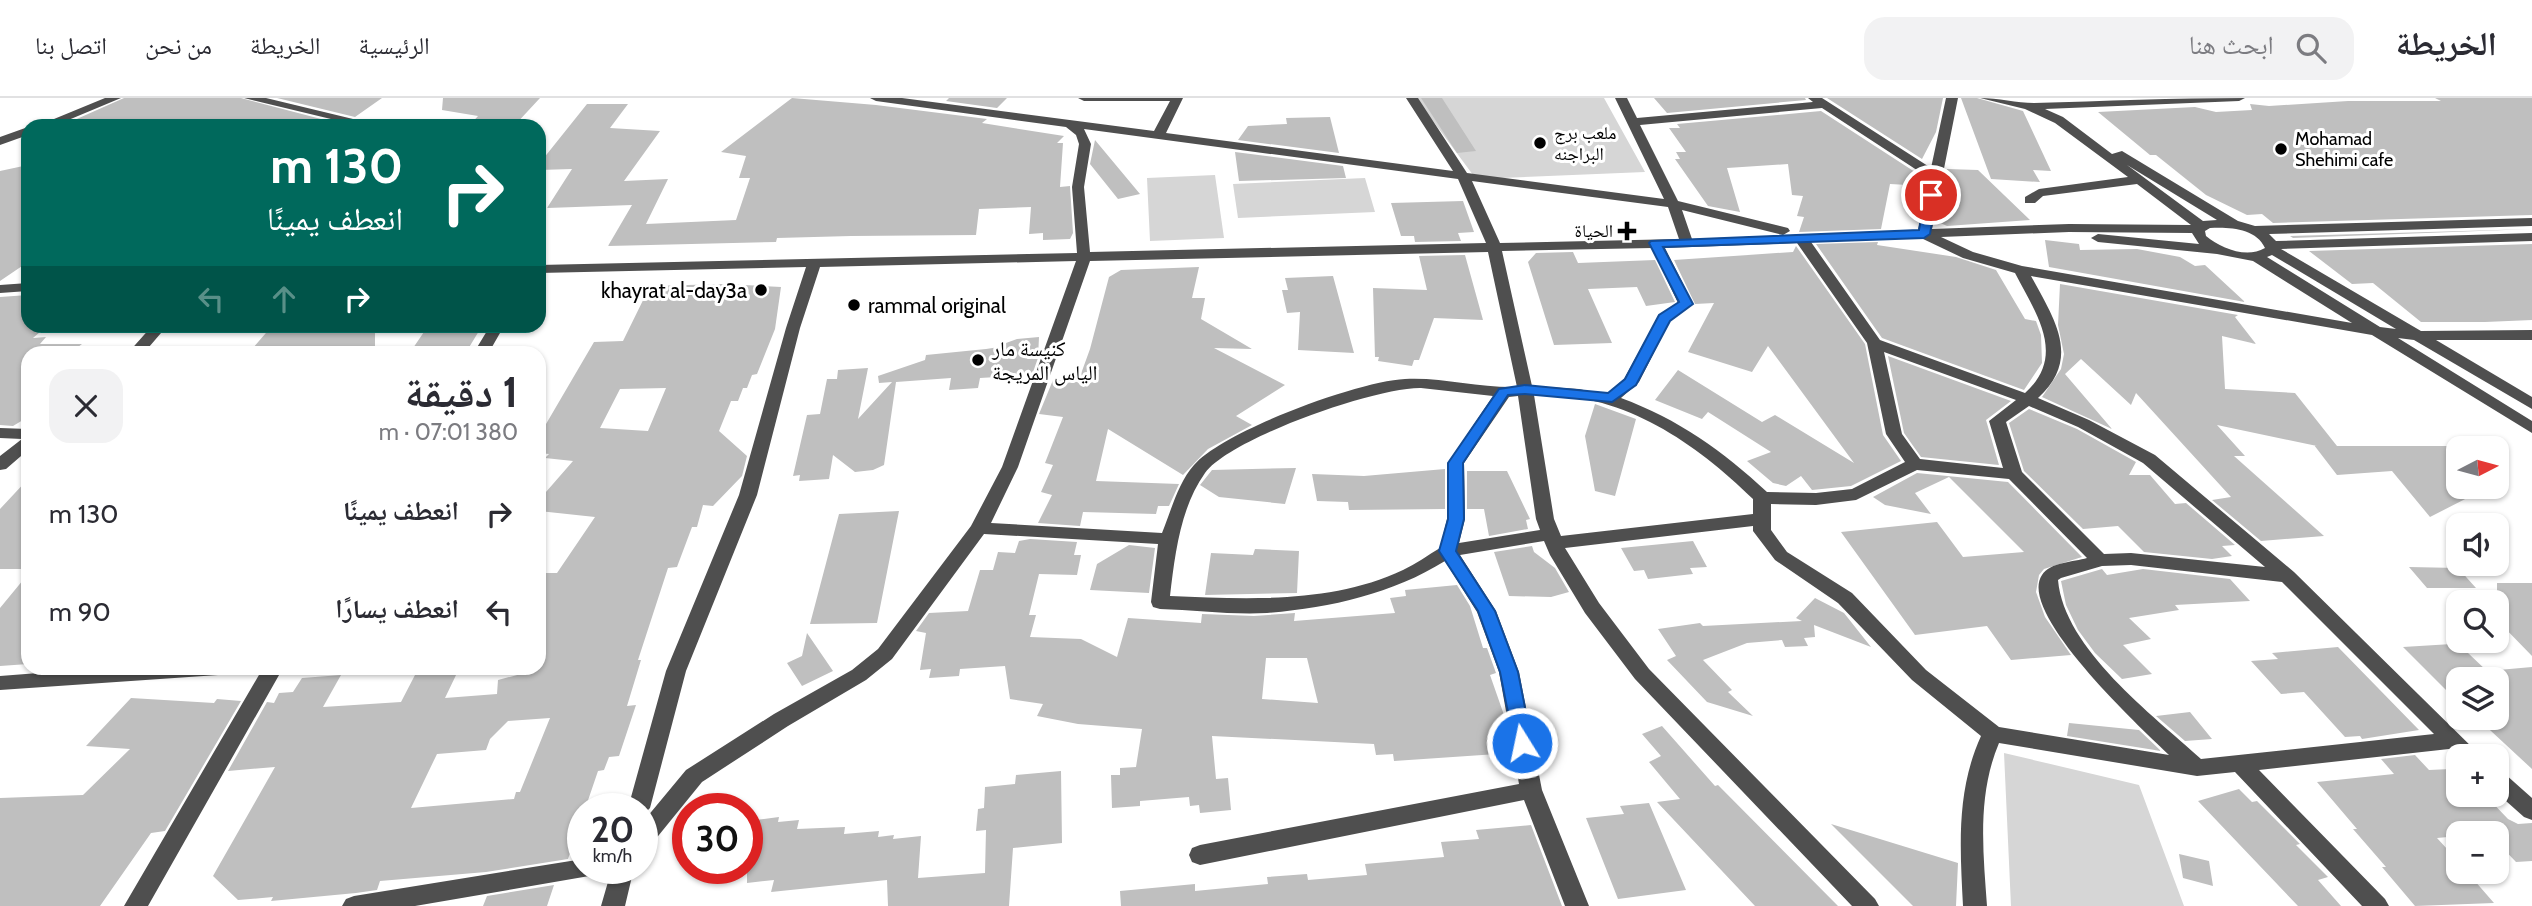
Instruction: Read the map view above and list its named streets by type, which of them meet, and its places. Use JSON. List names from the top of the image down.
{
  "places": {
    "other": [
      "ملعب برج البراجنه",
      "Mohamad Shehimi cafe",
      "khayrat al-day3a",
      "rammal original",
      "كنيسة مار الياس المريجة"
    ],
    "health": ["الحياة"]
  },
  "north": "right",
  "page": {
    "header": "الخريطة",
    "search": "ابحث هنا",
    "nav": [
      "الرئيسية",
      "الخريطة",
      "من نحن",
      "اتصل بنا"
    ],
    "turn": ["130 m", "انعطف يمينًا"],
    "heading": ["1 دقيقة", "380 m · 07:01"],
    "map_buttons": ["+", "−"],
    "list": [
      {
        "name": "انعطف يمينًا",
        "value": "130 m"
      },
      {
        "name": "انعطف يسارًا",
        "value": "90 m"
      }
    ],
    "speed": "20 km/h",
    "limit": "30"
  }
}
